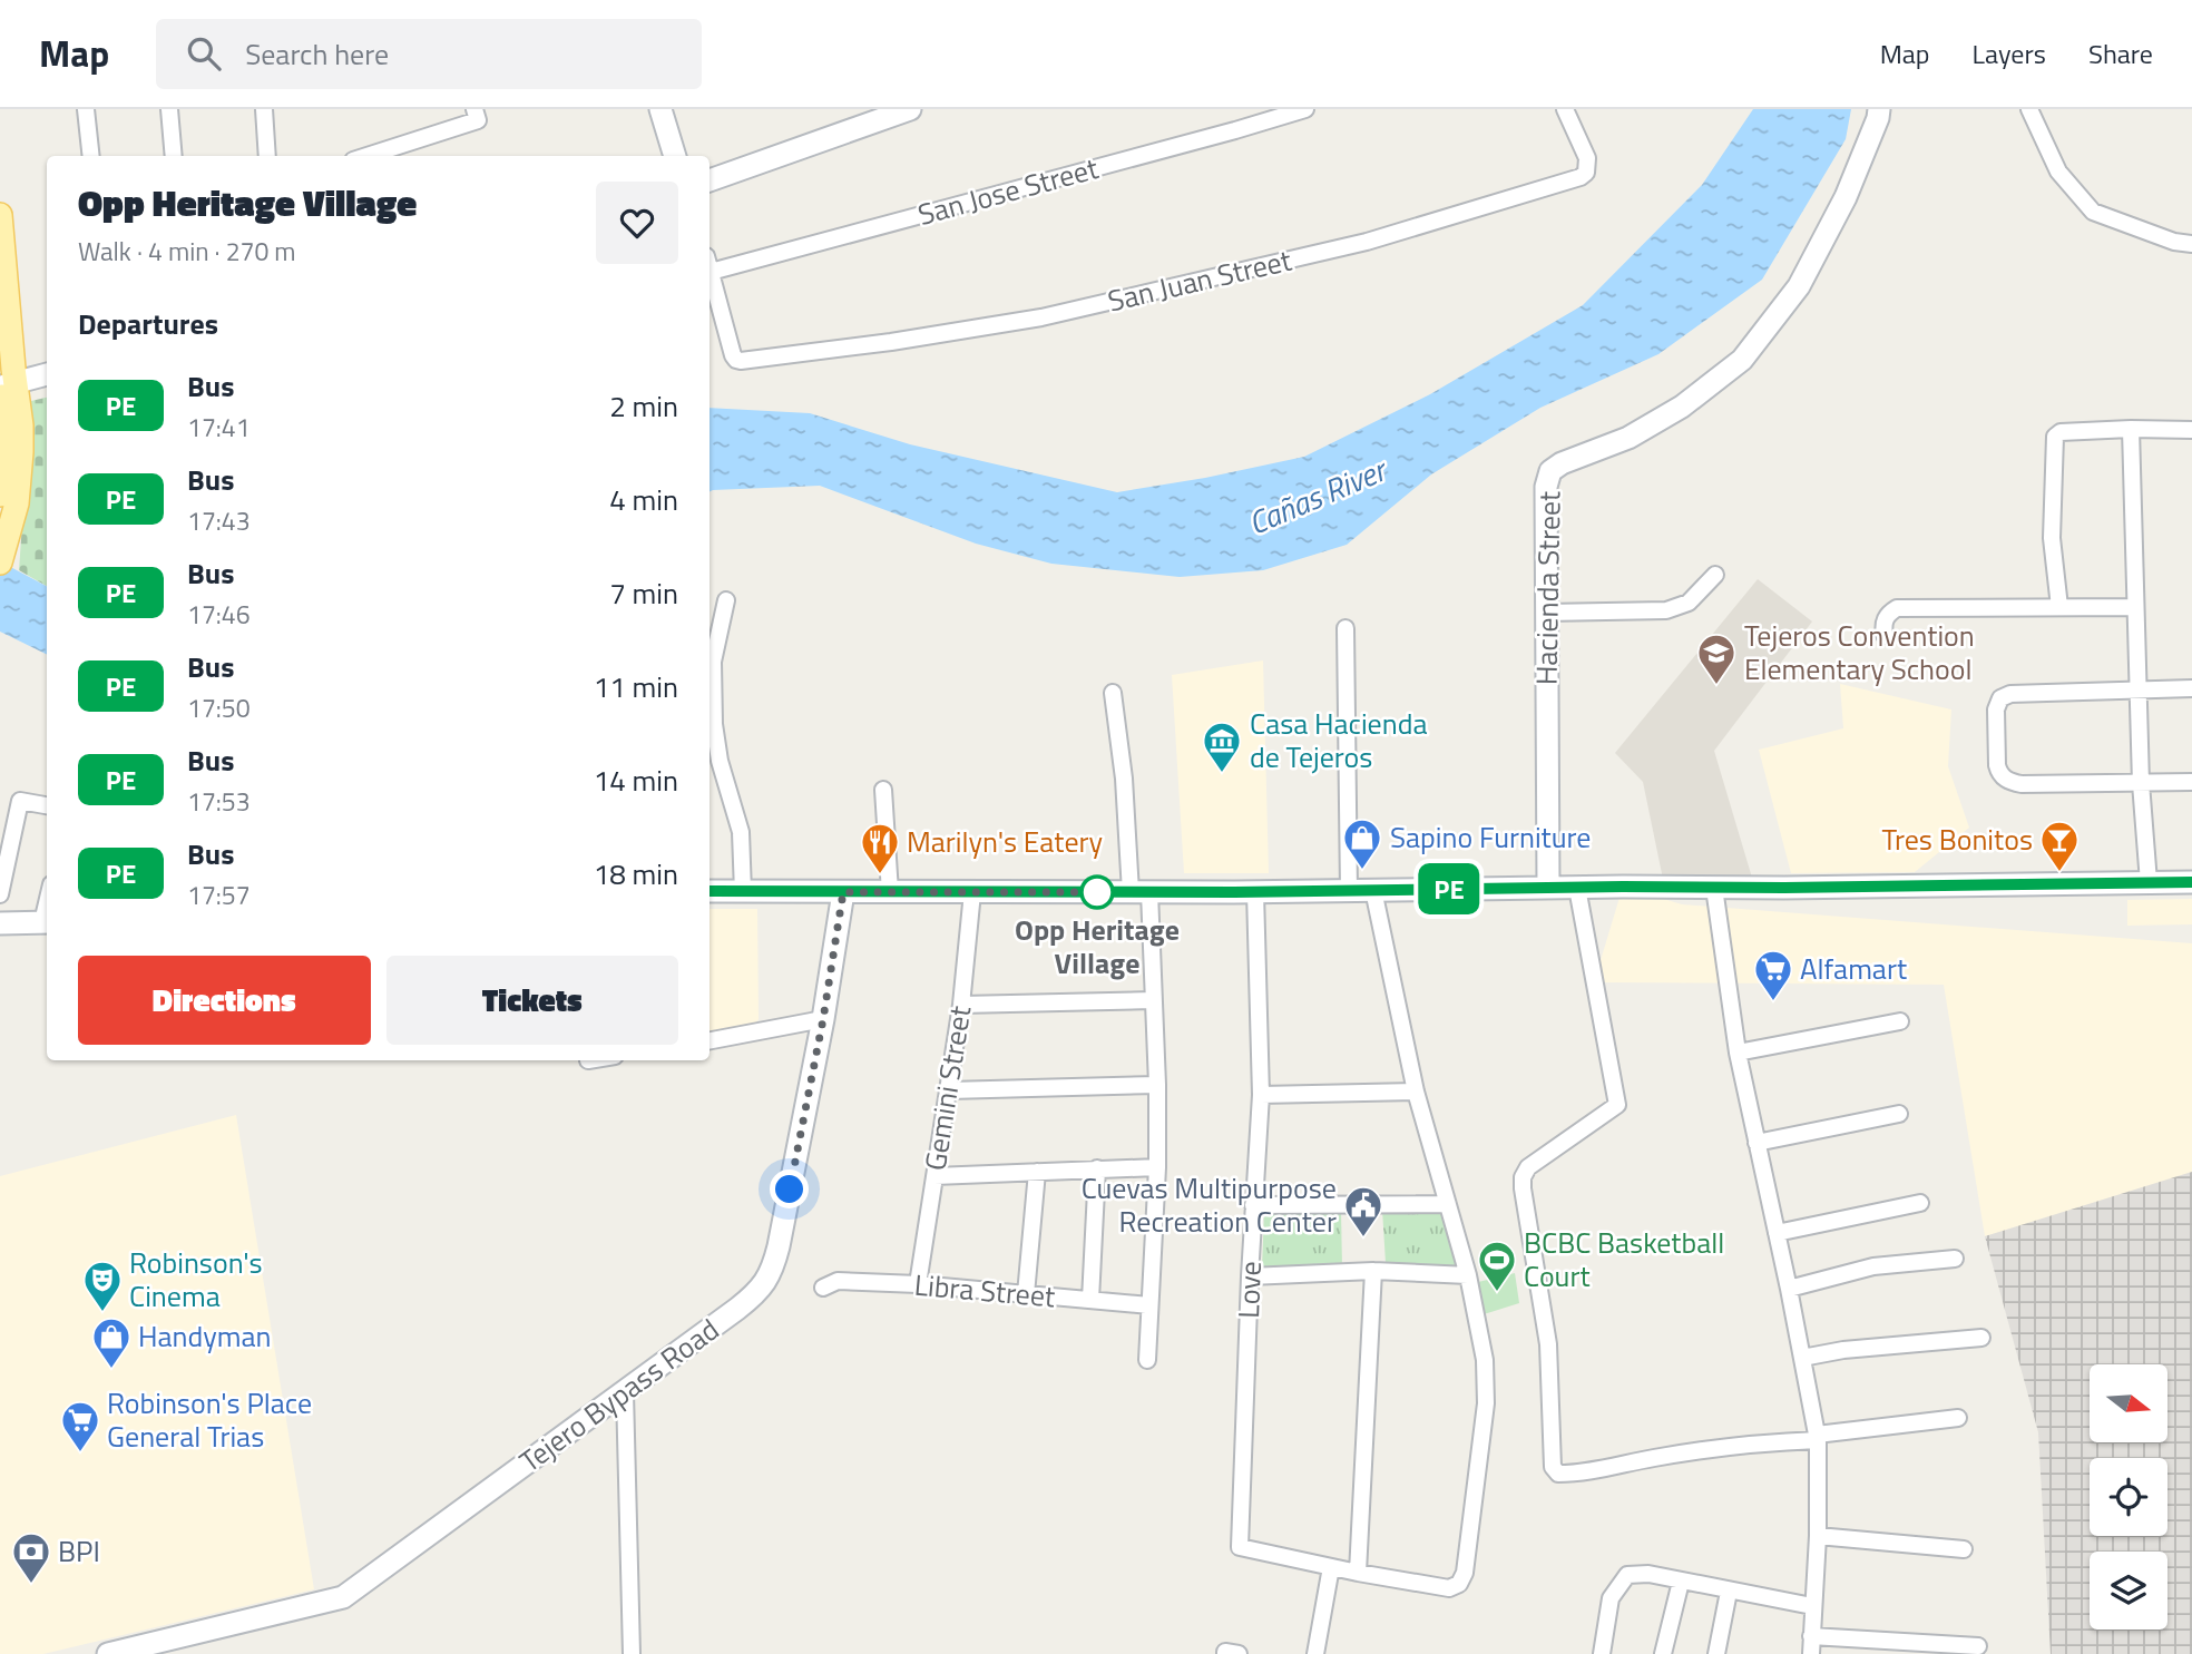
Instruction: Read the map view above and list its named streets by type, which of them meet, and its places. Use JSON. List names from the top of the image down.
{
  "streets": {
    "street": [
      "San Jose Street",
      "San Juan Street",
      "Hacienda Street",
      "Gemini Street",
      "Love",
      "Libra Street",
      "Tejero Bypass Road"
    ]
  },
  "crossings": [
    ["Gemini Street", "Libra Street"]
  ],
  "water": ["Cañas River"],
  "places": {
    "school or university": ["Tejeros Convention Elementary School"],
    "museum": ["Casa Hacienda de Tejeros"],
    "shop": ["Sapino Furniture", "Handyman"],
    "bar": ["Tres Bonitos"],
    "restaurant": ["Marilyn's Eatery"],
    "other": ["Opp Heritage Village"],
    "supermarket": ["Alfamart", "Robinson's Place General Trias"],
    "public building": ["Cuevas Multipurpose Recreation Center"],
    "sports": ["BCBC Basketball Court"],
    "theatre": ["Robinson's Cinema"],
    "bank": ["BPI"]
  },
  "lines": ["bus line PE"],
  "north": "right",
  "page": {
    "header": "Map",
    "search": "Search here",
    "nav": ["Map", "Layers", "Share"],
    "on_map": "PE",
    "heading": [
      ["Opp Heritage Village", "Walk · 4 min · 270 m"],
      "Departures"
    ],
    "list": [
      {
        "mark": "PE",
        "name": "Bus",
        "note": "17:41",
        "value": "2 min"
      },
      {
        "mark": "PE",
        "name": "Bus",
        "note": "17:43",
        "value": "4 min"
      },
      {
        "mark": "PE",
        "name": "Bus",
        "note": "17:46",
        "value": "7 min"
      },
      {
        "mark": "PE",
        "name": "Bus",
        "note": "17:50",
        "value": "11 min"
      },
      {
        "mark": "PE",
        "name": "Bus",
        "note": "17:53",
        "value": "14 min"
      },
      {
        "mark": "PE",
        "name": "Bus",
        "note": "17:57",
        "value": "18 min"
      }
    ],
    "buttons": ["Directions", "Tickets"]
  }
}
